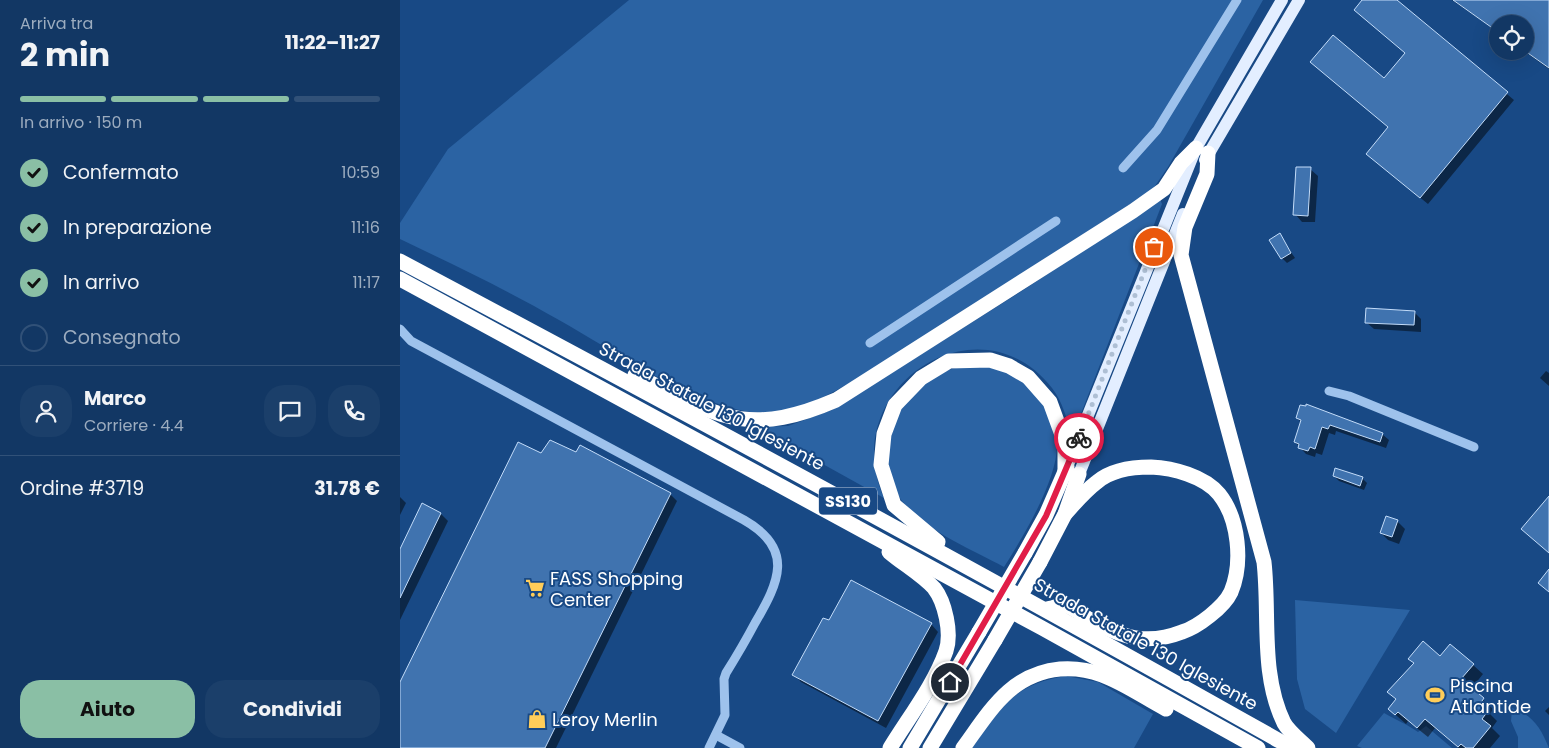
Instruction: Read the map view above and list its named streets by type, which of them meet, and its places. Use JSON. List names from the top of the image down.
{
  "streets": {
    "highway": ["Strada Statale 130 Iglesiente", "SS130"]
  },
  "places": {
    "supermarket": ["FASS Shopping Center"],
    "sports": ["Piscina Atlantide"],
    "shop": ["Leroy Merlin"]
  },
  "page": {
    "heading": ["2 min", "Arriva tra", "11:22–11:27"],
    "panel": [
      "Marco",
      "Corriere · 4.4",
      "Ordine #3719",
      "31.78 €"
    ],
    "bar": "In arrivo · 150 m",
    "list": [
      ["Confermato", "10:59"],
      ["In preparazione", "11:16"],
      ["In arrivo", "11:17"],
      "Consegnato"
    ],
    "buttons": ["Aiuto", "Condividi"]
  }
}
